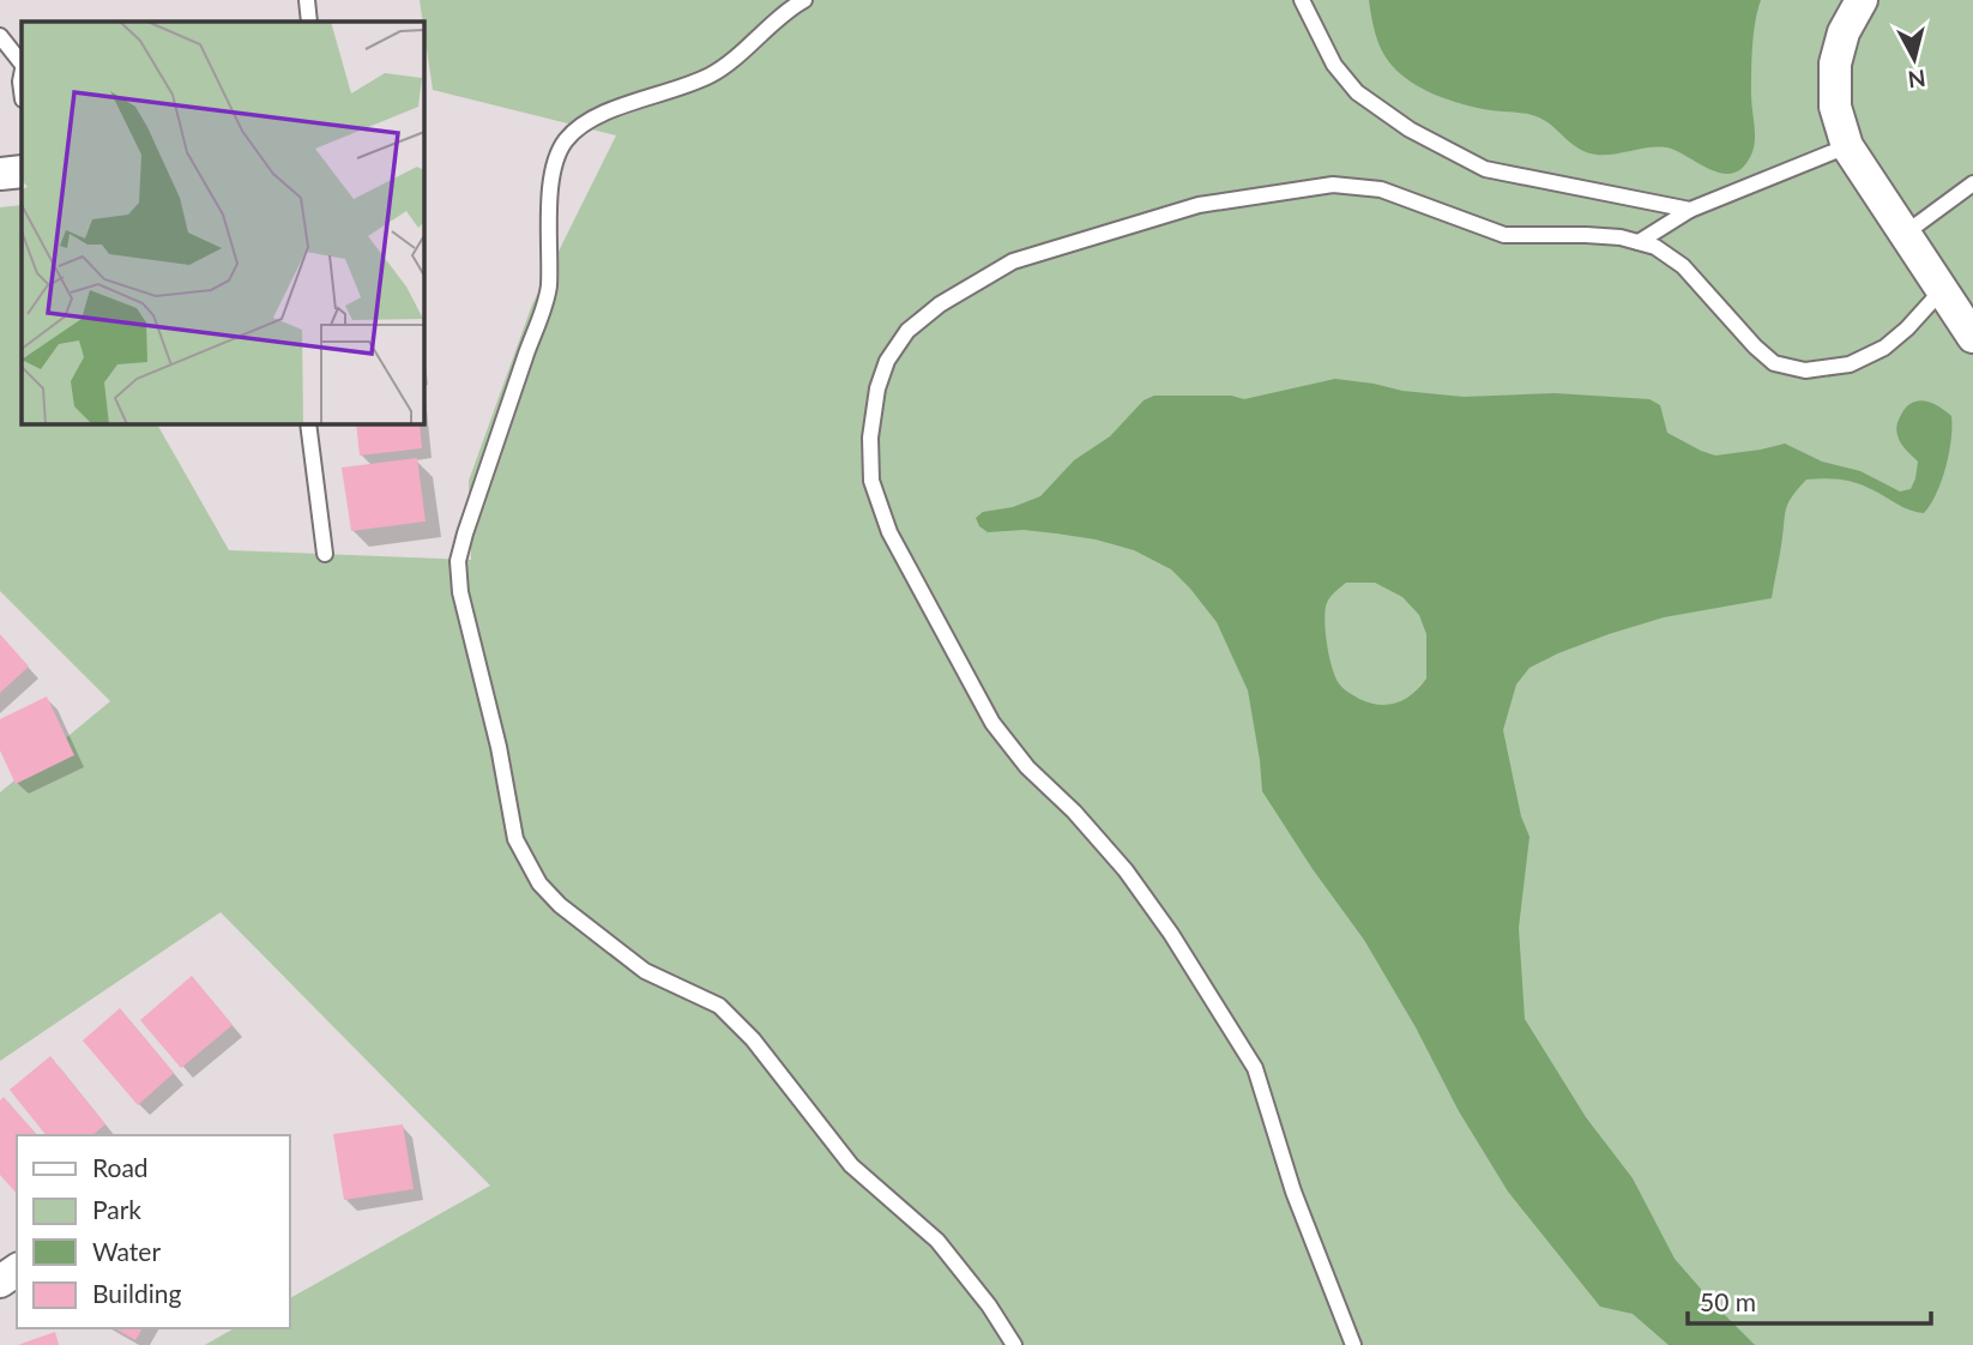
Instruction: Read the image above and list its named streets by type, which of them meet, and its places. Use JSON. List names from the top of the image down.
{
  "legend": [
    "Road",
    "Park",
    "Water",
    "Building"
  ],
  "scale_bar": "50 m",
  "north": "bottom"
}
